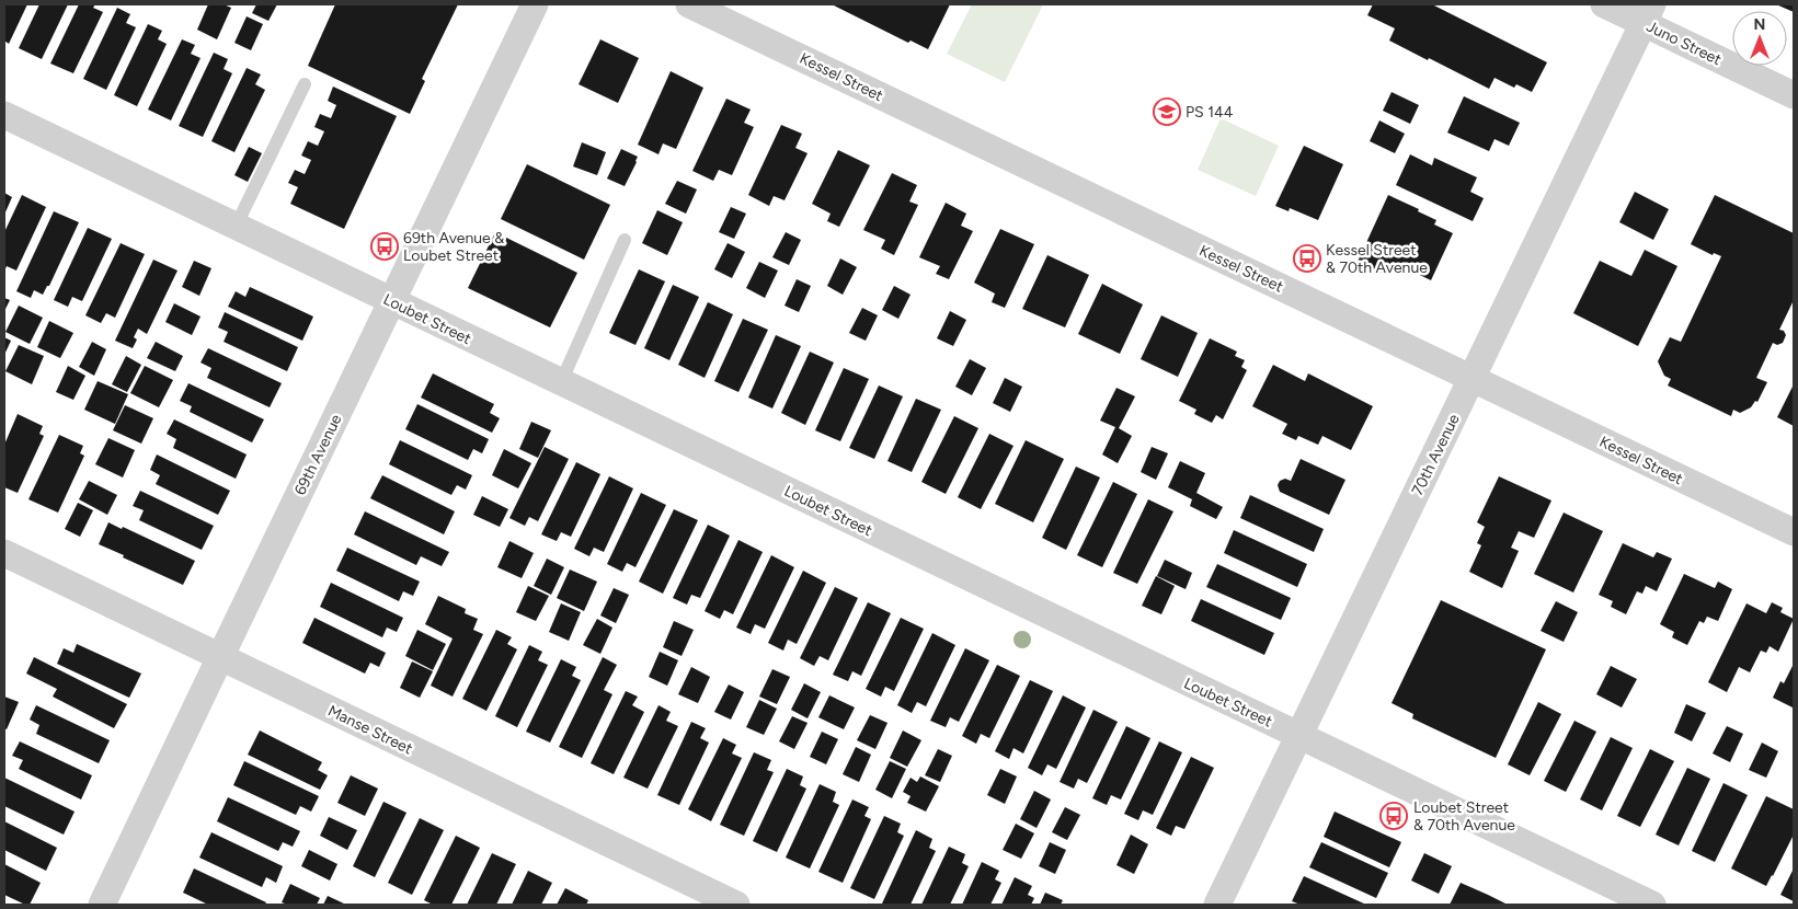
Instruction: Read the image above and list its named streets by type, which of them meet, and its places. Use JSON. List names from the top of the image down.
{
  "streets": {
    "street": [
      "Juno Street",
      "Kessel Street",
      "Loubet Street",
      "69th Avenue",
      "70th Avenue",
      "Manse Street"
    ]
  },
  "crossings": [
    ["Juno Street", "70th Avenue"],
    ["Kessel Street", "70th Avenue"],
    ["Loubet Street", "69th Avenue"],
    ["Loubet Street", "70th Avenue"],
    ["69th Avenue", "Manse Street"]
  ],
  "places": {
    "school or university": ["PS 144"],
    "bus stop": ["69th Avenue & Loubet Street", "Kessel Street & 70th Avenue", "Loubet Street & 70th Avenue"]
  },
  "north": "top"
}
